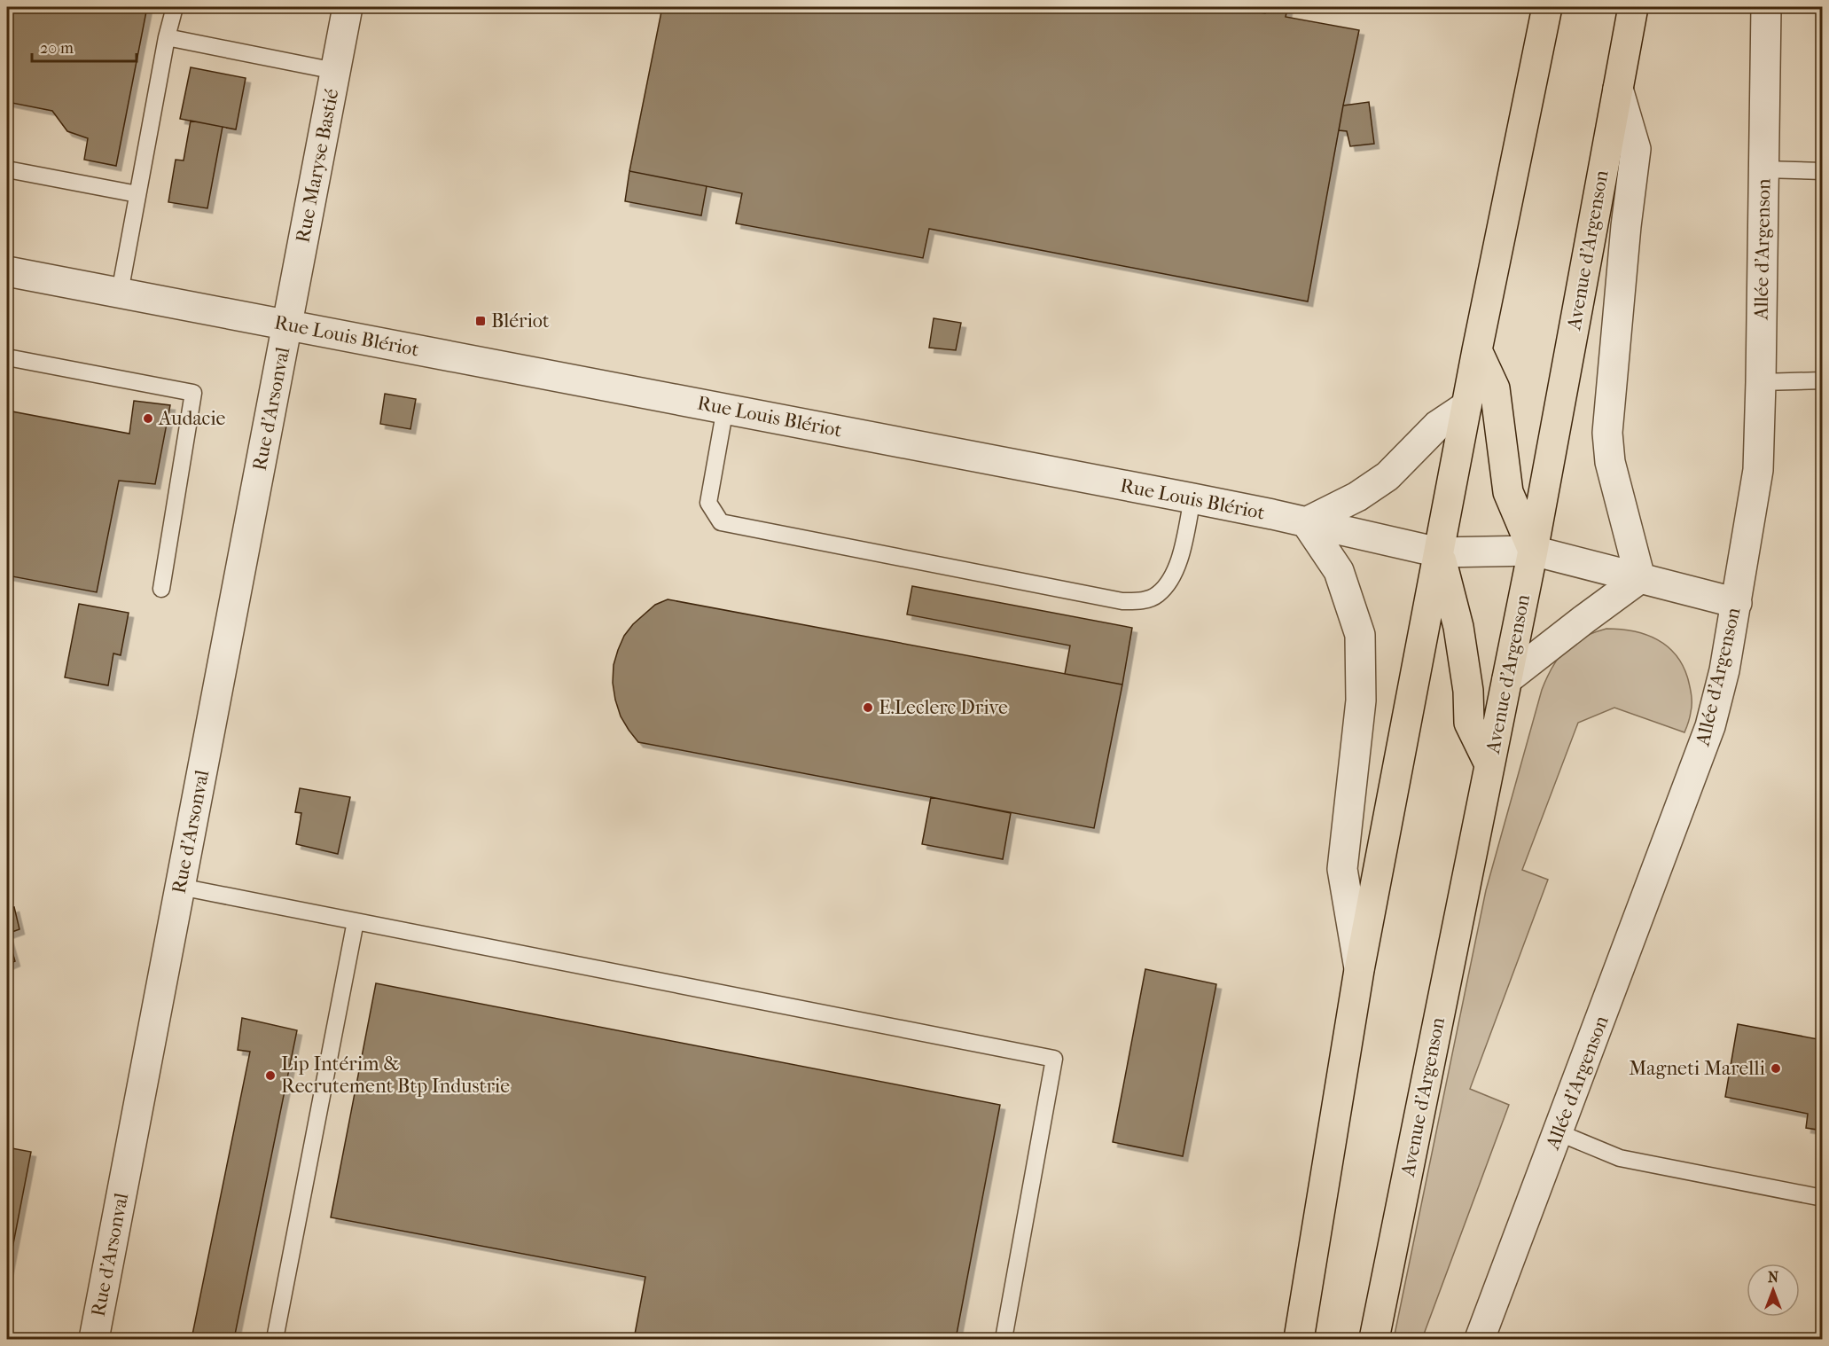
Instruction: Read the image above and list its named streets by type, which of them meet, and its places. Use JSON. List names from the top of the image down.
{
  "streets": {
    "main road": ["Avenue d'Argenson"],
    "street": [
      "Rue Maryse Bastié",
      "Allée d’Argenson",
      "Rue Louis Blériot",
      "Rue d'Arsonval"
    ]
  },
  "crossings": [
    ["Rue Maryse Bastié", "Rue Louis Blériot"],
    ["Rue Maryse Bastié", "Rue d'Arsonval"],
    ["Allée d’Argenson", "Rue Louis Blériot"],
    ["Avenue d'Argenson", "Rue Louis Blériot"],
    ["Rue Louis Blériot", "Rue d'Arsonval"]
  ],
  "places": {
    "transit": ["Blériot"],
    "other": [
      "Audacie",
      "E.Leclerc Drive",
      "Magneti Marelli",
      "Lip Intérim & Recrutement Btp Industrie"
    ]
  },
  "scale_bar": "20 m",
  "north": "top"
}
